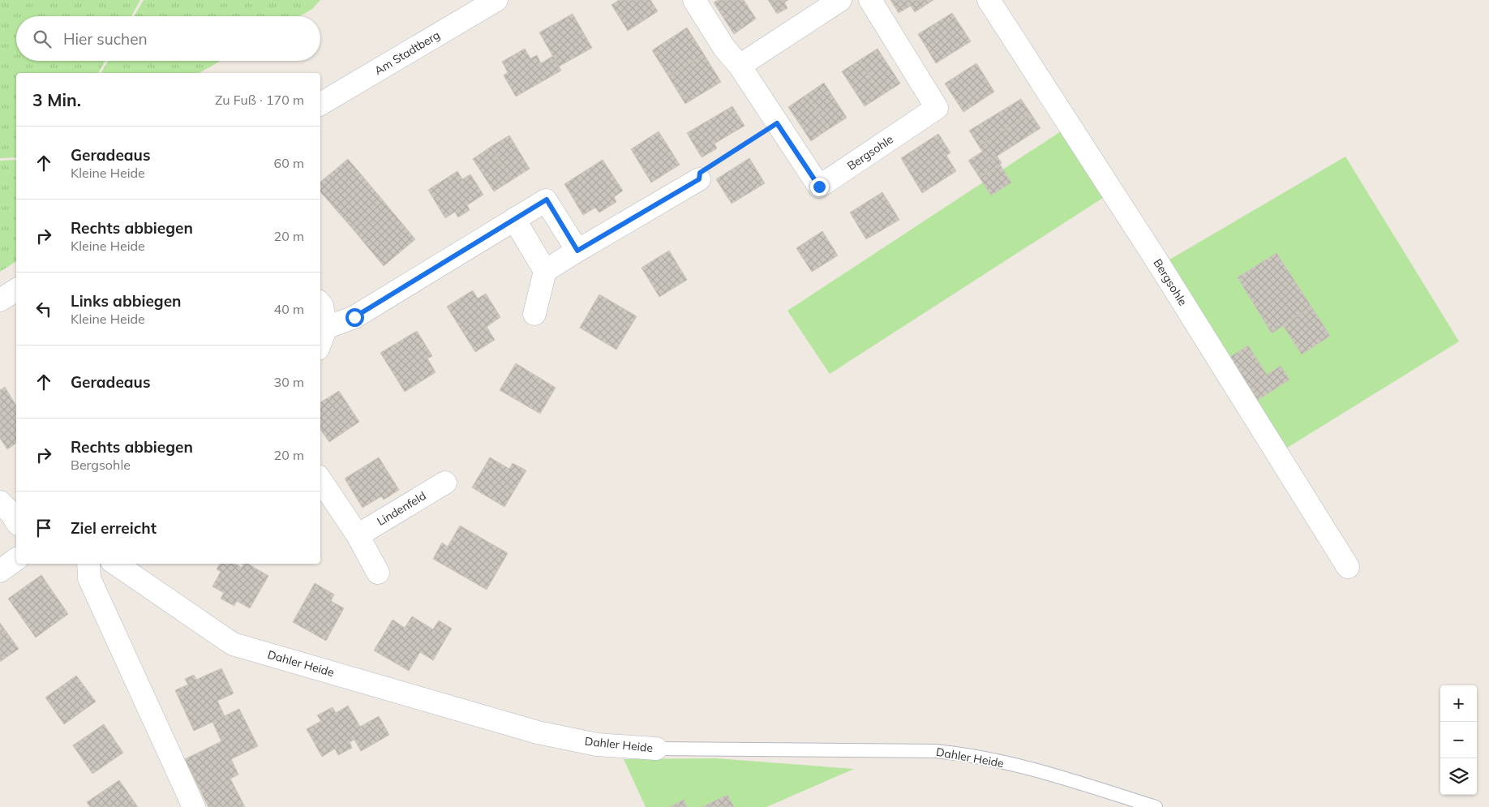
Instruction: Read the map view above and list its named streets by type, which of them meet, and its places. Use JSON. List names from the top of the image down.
{
  "streets": {
    "street": [
      "Am Stadtberg",
      "Bergsohle",
      "Lindenfeld",
      "Dahler Heide"
    ]
  },
  "page": {
    "search": "Hier suchen",
    "heading": ["3 Min.", "Zu Fuß · 170 m"],
    "list": [
      ["Geradeaus", "Kleine Heide", "60 m"],
      ["Rechts abbiegen", "Kleine Heide", "20 m"],
      ["Links abbiegen", "Kleine Heide", "40 m"],
      ["Geradeaus", "30 m"],
      ["Rechts abbiegen", "Bergsohle", "20 m"],
      "Ziel erreicht"
    ],
    "map_buttons": ["+", "−"]
  }
}
